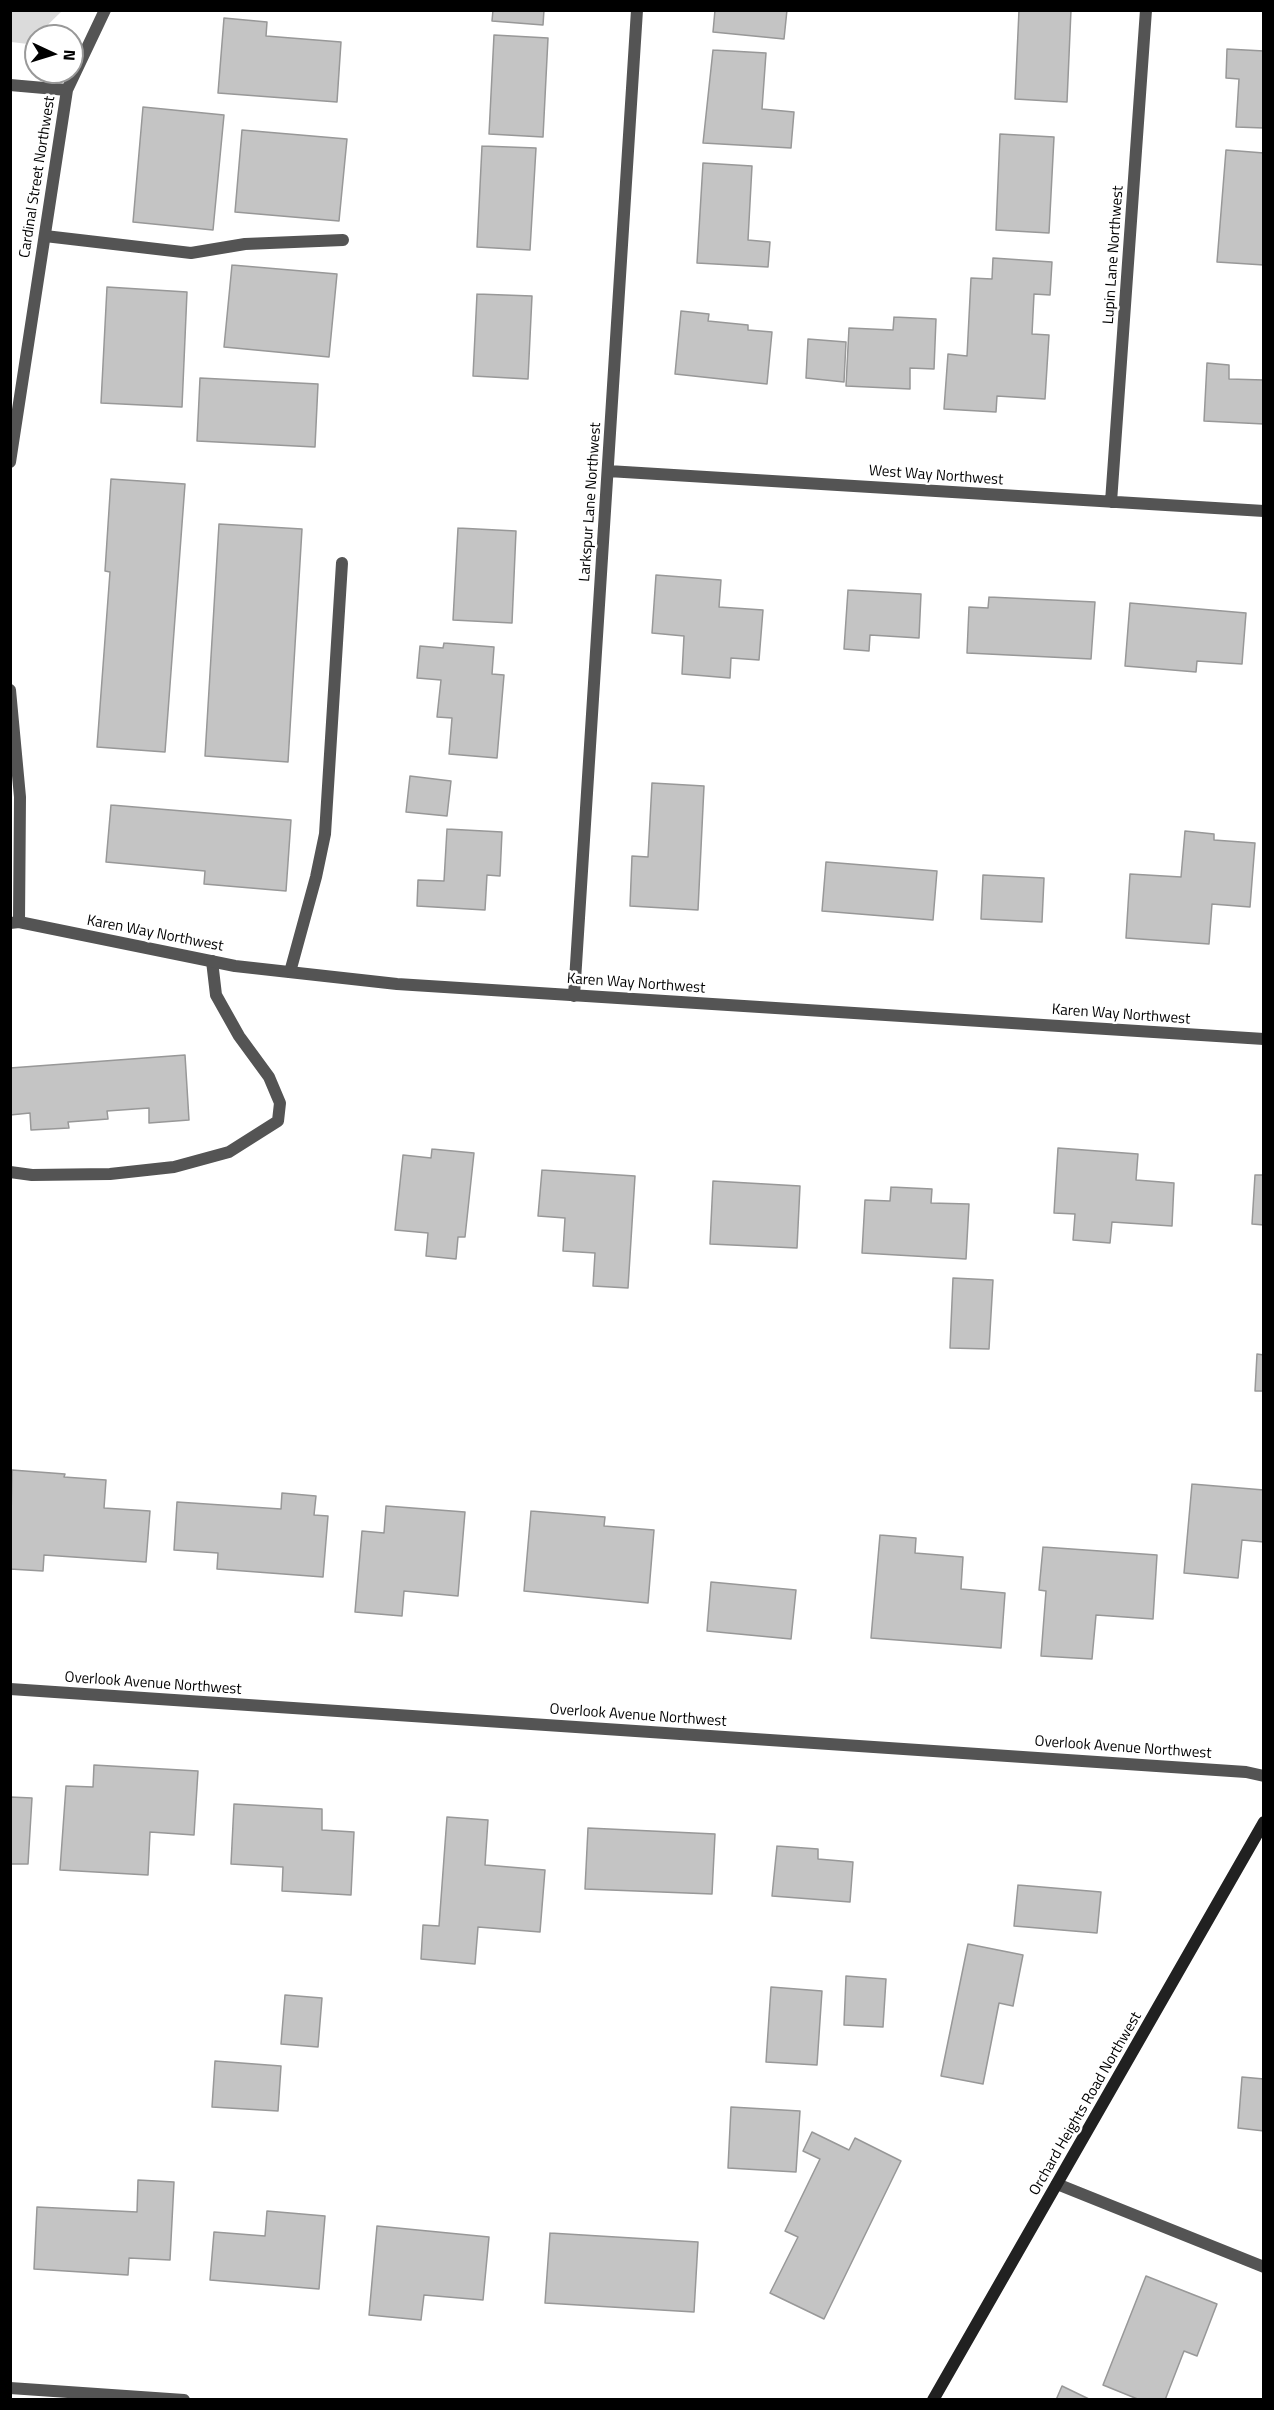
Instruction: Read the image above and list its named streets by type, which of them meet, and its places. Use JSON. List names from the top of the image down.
{
  "streets": {
    "main road": ["Orchard Heights Road Northwest"],
    "street": [
      "Cardinal Street Northwest",
      "Lupin Lane Northwest",
      "West Way Northwest",
      "Larkspur Lane Northwest",
      "Karen Way Northwest",
      "Overlook Avenue Northwest"
    ]
  },
  "crossings": [
    ["Lupin Lane Northwest", "West Way Northwest"],
    ["West Way Northwest", "Larkspur Lane Northwest"],
    ["Larkspur Lane Northwest", "Karen Way Northwest"]
  ],
  "north": "right"
}
